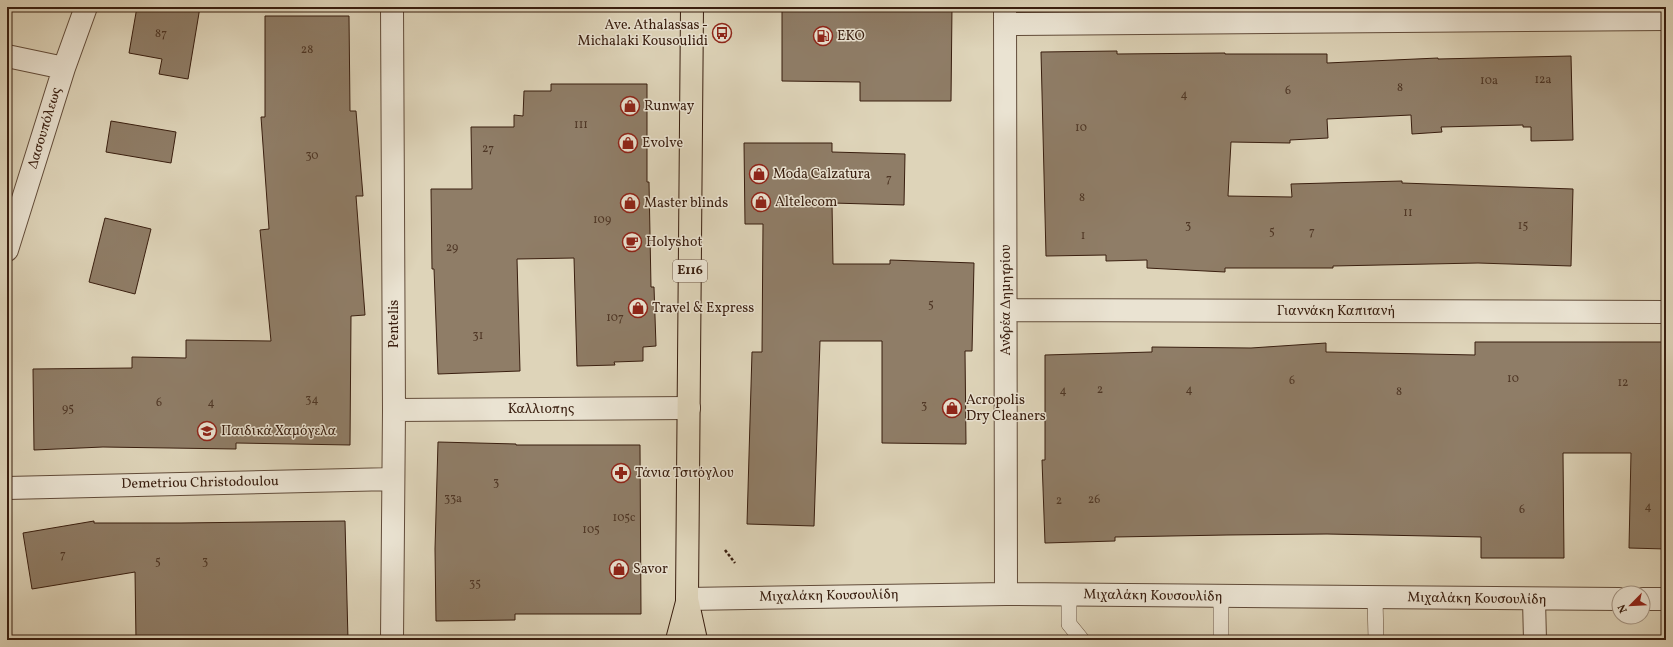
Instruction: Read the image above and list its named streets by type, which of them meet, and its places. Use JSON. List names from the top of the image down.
{
  "streets": {
    "main road": ["E116"],
    "street": [
      "Δασουπόλεως",
      "Ανδρέα Δημητρίου",
      "Γιαννάκη Καπιτανή",
      "Pentelis",
      "Καλλιοπης",
      "Demetriou Christodoulou",
      "Μιχαλάκη Κουσουλίδη"
    ]
  },
  "crossings": [
    ["E116", "Καλλιοπης"],
    ["E116", "Μιχαλάκη Κουσουλίδη"],
    ["Ανδρέα Δημητρίου", "Γιαννάκη Καπιτανή"],
    ["Ανδρέα Δημητρίου", "Μιχαλάκη Κουσουλίδη"],
    ["Pentelis", "Καλλιοπης"],
    ["Pentelis", "Demetriou Christodoulou"]
  ],
  "places": {
    "bus stop": ["Ave. Athalassas - Michalaki Kousoulidi"],
    "fuel station": ["EKO"],
    "shop": [
      "Runway",
      "Evolve",
      "Moda Calzatura",
      "Altelecom",
      "Master blinds",
      "Travel & Express",
      "Acropolis Dry Cleaners",
      "Savor"
    ],
    "cafe": ["Holyshot"],
    "school or university": ["Παιδικά Χαμόγελα"],
    "pharmacy": ["Τάνια Τσιτόγλου"]
  },
  "house_numbers": [
    "87",
    "28",
    "12a",
    "10a",
    "8",
    "6",
    "4",
    "111",
    "10",
    "27",
    "30",
    "7",
    "8",
    "11",
    "109",
    "3",
    "15",
    "5",
    "7",
    "1",
    "29",
    "5",
    "107",
    "31",
    "10",
    "6",
    "12",
    "2",
    "4",
    "4",
    "8",
    "34",
    "6",
    "4",
    "3",
    "95",
    "3",
    "33a",
    "26",
    "2",
    "4",
    "6",
    "105c",
    "105",
    "7",
    "5",
    "3",
    "35"
  ],
  "north": "bottom left"
}
